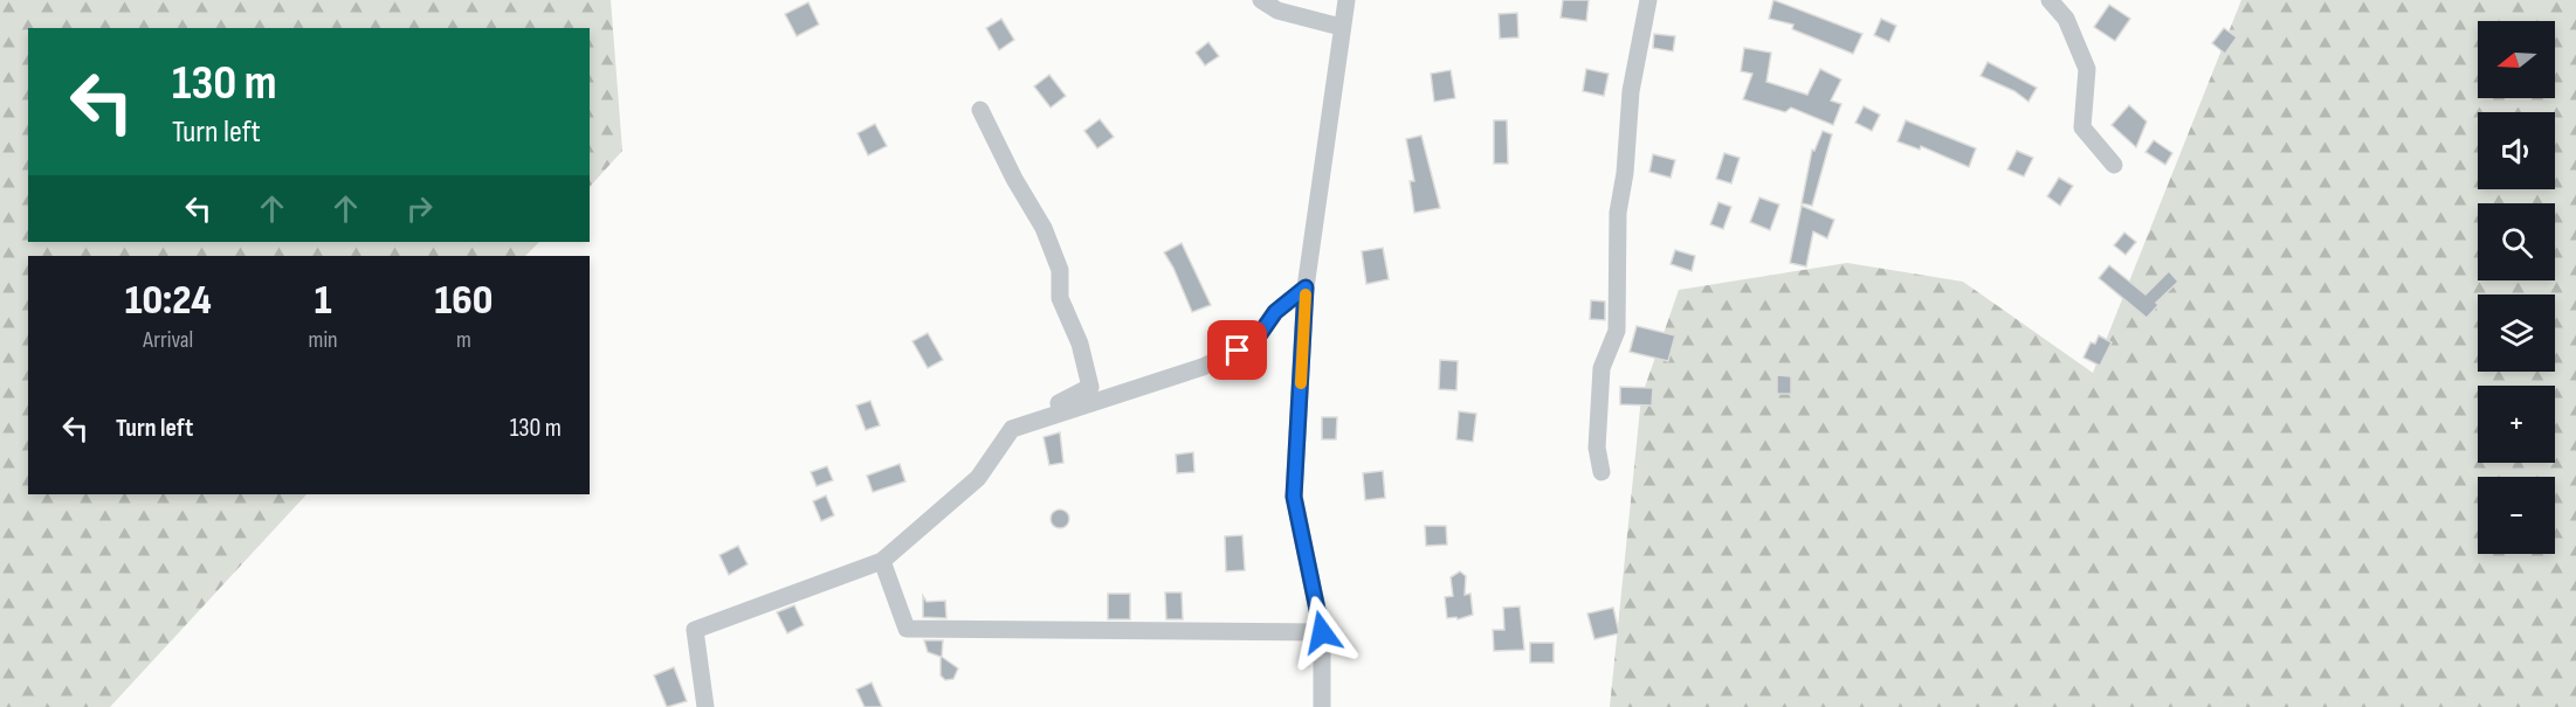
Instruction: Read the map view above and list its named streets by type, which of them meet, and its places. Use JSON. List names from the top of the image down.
{
  "north": "left",
  "page": {
    "map_buttons": ["+", "−"],
    "turn": ["130 m", "Turn left"],
    "eta": [
      "10:24",
      "Arrival",
      "1",
      "min",
      "160",
      "m"
    ],
    "list": [
      {
        "name": "Turn left",
        "value": "130 m"
      }
    ]
  }
}
